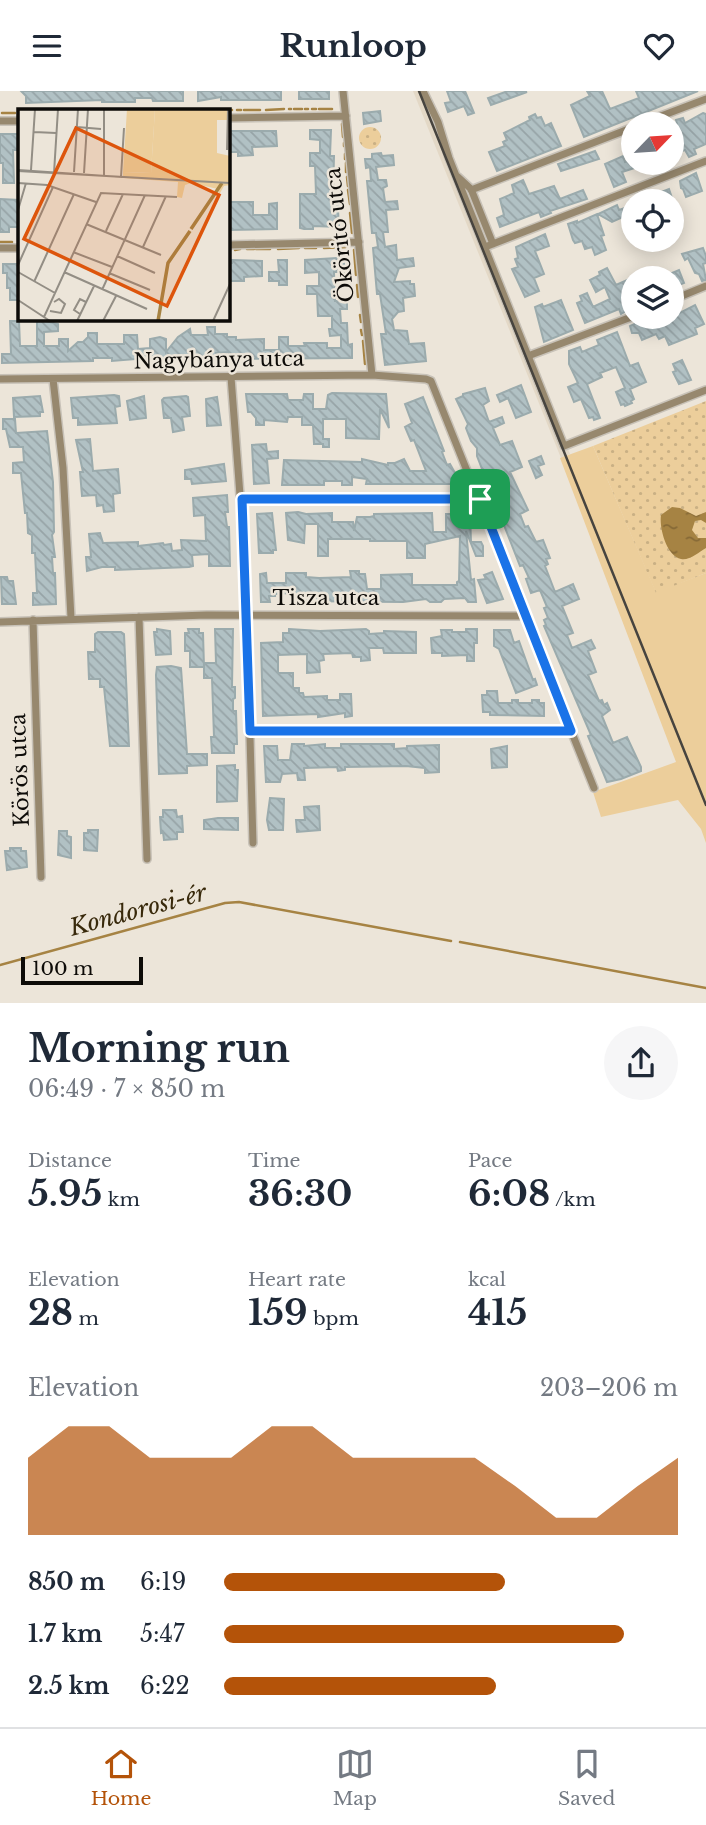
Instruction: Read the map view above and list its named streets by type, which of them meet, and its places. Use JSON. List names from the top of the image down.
{
  "streets": {
    "street": [
      "Ököritó utca",
      "Nagybánya utca",
      "Tisza utca",
      "Körös utca"
    ]
  },
  "crossings": [
    ["Ököritó utca", "Nagybánya utca"],
    ["Tisza utca", "Körös utca"]
  ],
  "water": ["Kondorosi-ér"],
  "scale_bar": "100 m",
  "north": "top right",
  "page": {
    "header": "Runloop",
    "scale": "100 m",
    "heading": ["Morning run", "06:49 · 7 × 850 m"],
    "stats": [
      ["Distance", "5.95 km"],
      ["Time", "36:30"],
      ["Pace", "6:08 /km"],
      ["Elevation", "28 m"],
      ["Heart rate", "159 bpm"],
      ["kcal", "415"]
    ],
    "chart": ["Elevation", "203–206 m"],
    "list": [
      {
        "name": "850 m",
        "note": "6:19"
      },
      {
        "name": "1.7 km",
        "note": "5:47"
      },
      {
        "name": "2.5 km",
        "note": "6:22"
      }
    ],
    "tabs": ["Home", "Map", "Saved"]
  }
}
